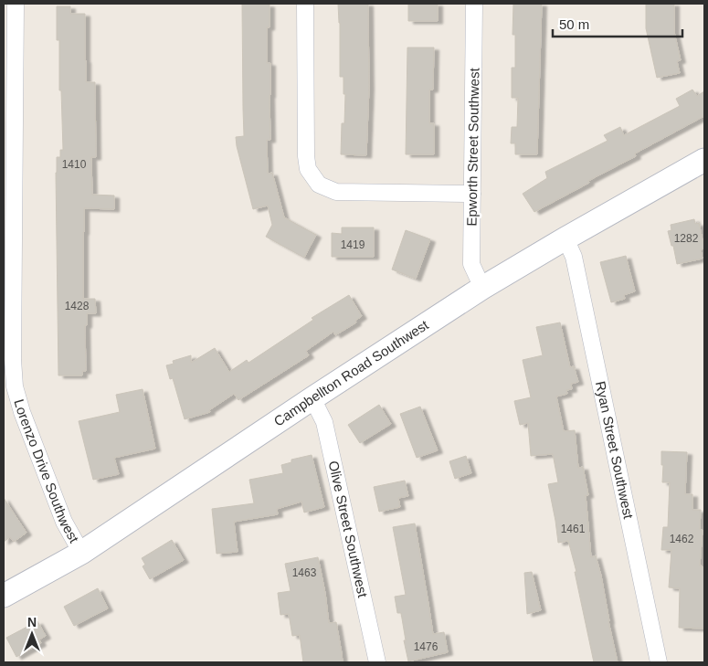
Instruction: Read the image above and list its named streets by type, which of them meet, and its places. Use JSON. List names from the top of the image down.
{
  "streets": {
    "main road": ["Campbellton Road Southwest"],
    "street": [
      "Epworth Street Southwest",
      "Ryan Street Southwest",
      "Lorenzo Drive Southwest",
      "Olive Street Southwest"
    ]
  },
  "crossings": [
    ["Epworth Street Southwest", "Campbellton Road Southwest"],
    ["Campbellton Road Southwest", "Ryan Street Southwest"],
    ["Campbellton Road Southwest", "Lorenzo Drive Southwest"],
    ["Campbellton Road Southwest", "Olive Street Southwest"]
  ],
  "house_numbers": [
    "1410",
    "1282",
    "1419",
    "1428",
    "1461",
    "1462",
    "1463",
    "1476"
  ],
  "scale_bar": "50 m",
  "north": "top"
}
